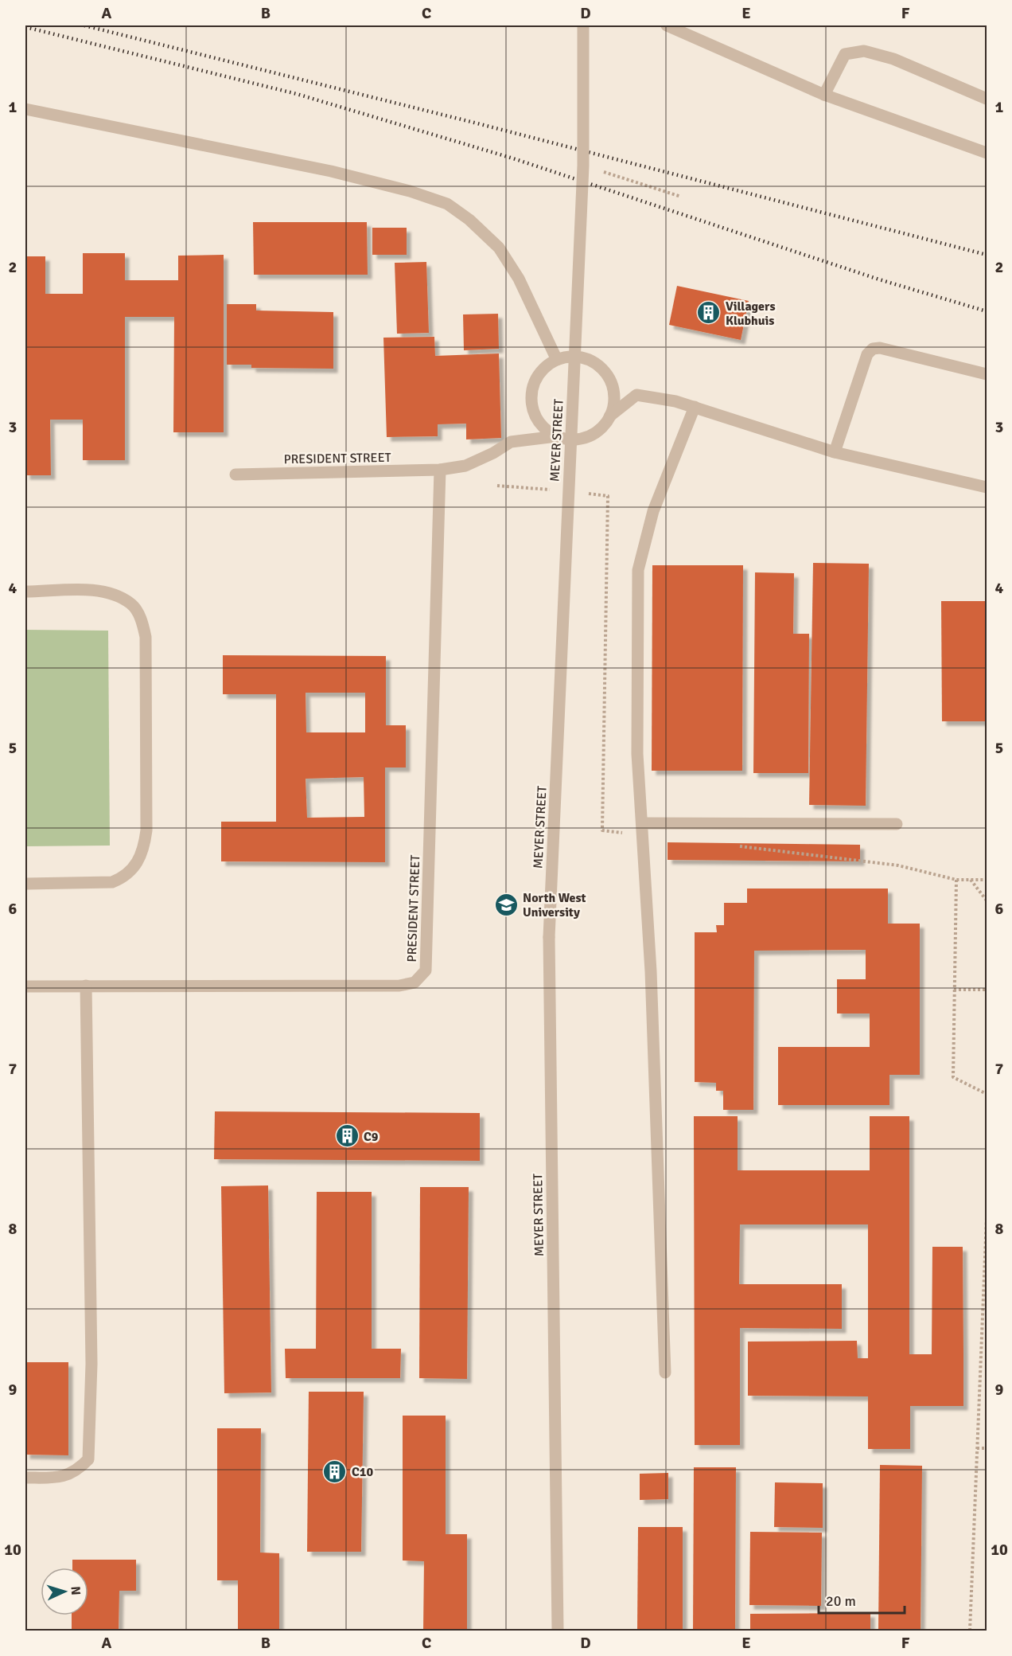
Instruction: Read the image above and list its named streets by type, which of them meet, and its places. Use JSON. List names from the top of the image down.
{
  "streets": {
    "street": ["MEYER STREET", "PRESIDENT STREET"]
  },
  "places": {
    "building": ["Villagers Klubhuis", "C9", "C10"],
    "school or university": ["North West University"]
  },
  "scale_bar": "20 m",
  "north": "right",
  "grid": {
    "columns": [
      "A",
      "B",
      "C",
      "D",
      "E",
      "F"
    ],
    "rows": [
      "1",
      "2",
      "3",
      "4",
      "5",
      "6",
      "7",
      "8",
      "9",
      "10"
    ]
  }
}
